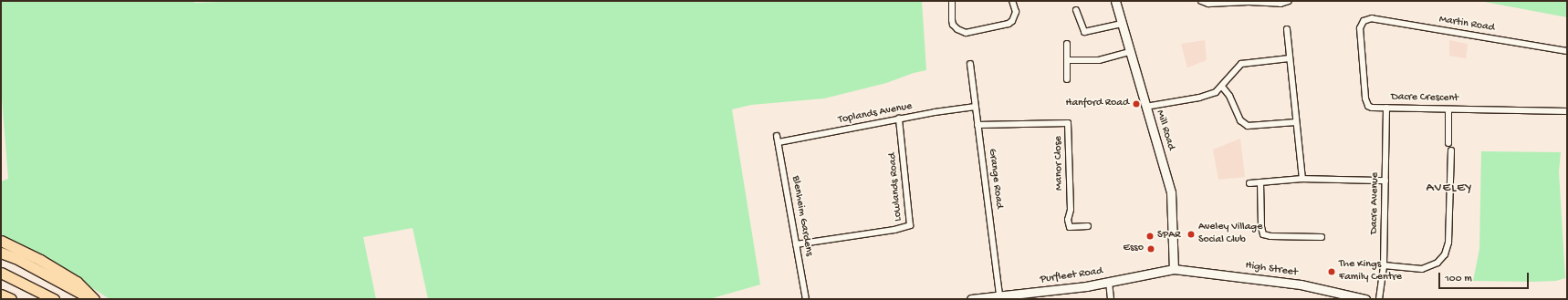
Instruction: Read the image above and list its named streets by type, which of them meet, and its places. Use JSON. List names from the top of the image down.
{
  "streets": {
    "street": [
      "Martin Road",
      "Dacre Crescent",
      "Toplands Avenue",
      "Mill Road",
      "Manor Close",
      "Grange Road",
      "Lowlands Road",
      "Dacre Avenue",
      "Blenheim Gardens",
      "High Street",
      "Purfleet Road"
    ]
  },
  "crossings": [
    ["Martin Road", "Dacre Crescent"],
    ["Dacre Crescent", "Dacre Avenue"],
    ["Toplands Avenue", "Grange Road"],
    ["Toplands Avenue", "Lowlands Road"],
    ["Toplands Avenue", "Blenheim Gardens"],
    ["Mill Road", "High Street"],
    ["Mill Road", "Purfleet Road"],
    ["Manor Close", "Grange Road"],
    ["Grange Road", "Purfleet Road"],
    ["Lowlands Road", "Blenheim Gardens"],
    ["High Street", "Purfleet Road"]
  ],
  "districts": ["AVELEY"],
  "places": [
    "Hanford Road",
    "Aveley Village Social Club",
    "SPAR",
    "Esso",
    "The Kings Family Centre"
  ],
  "scale_bar": "100 m"
}
